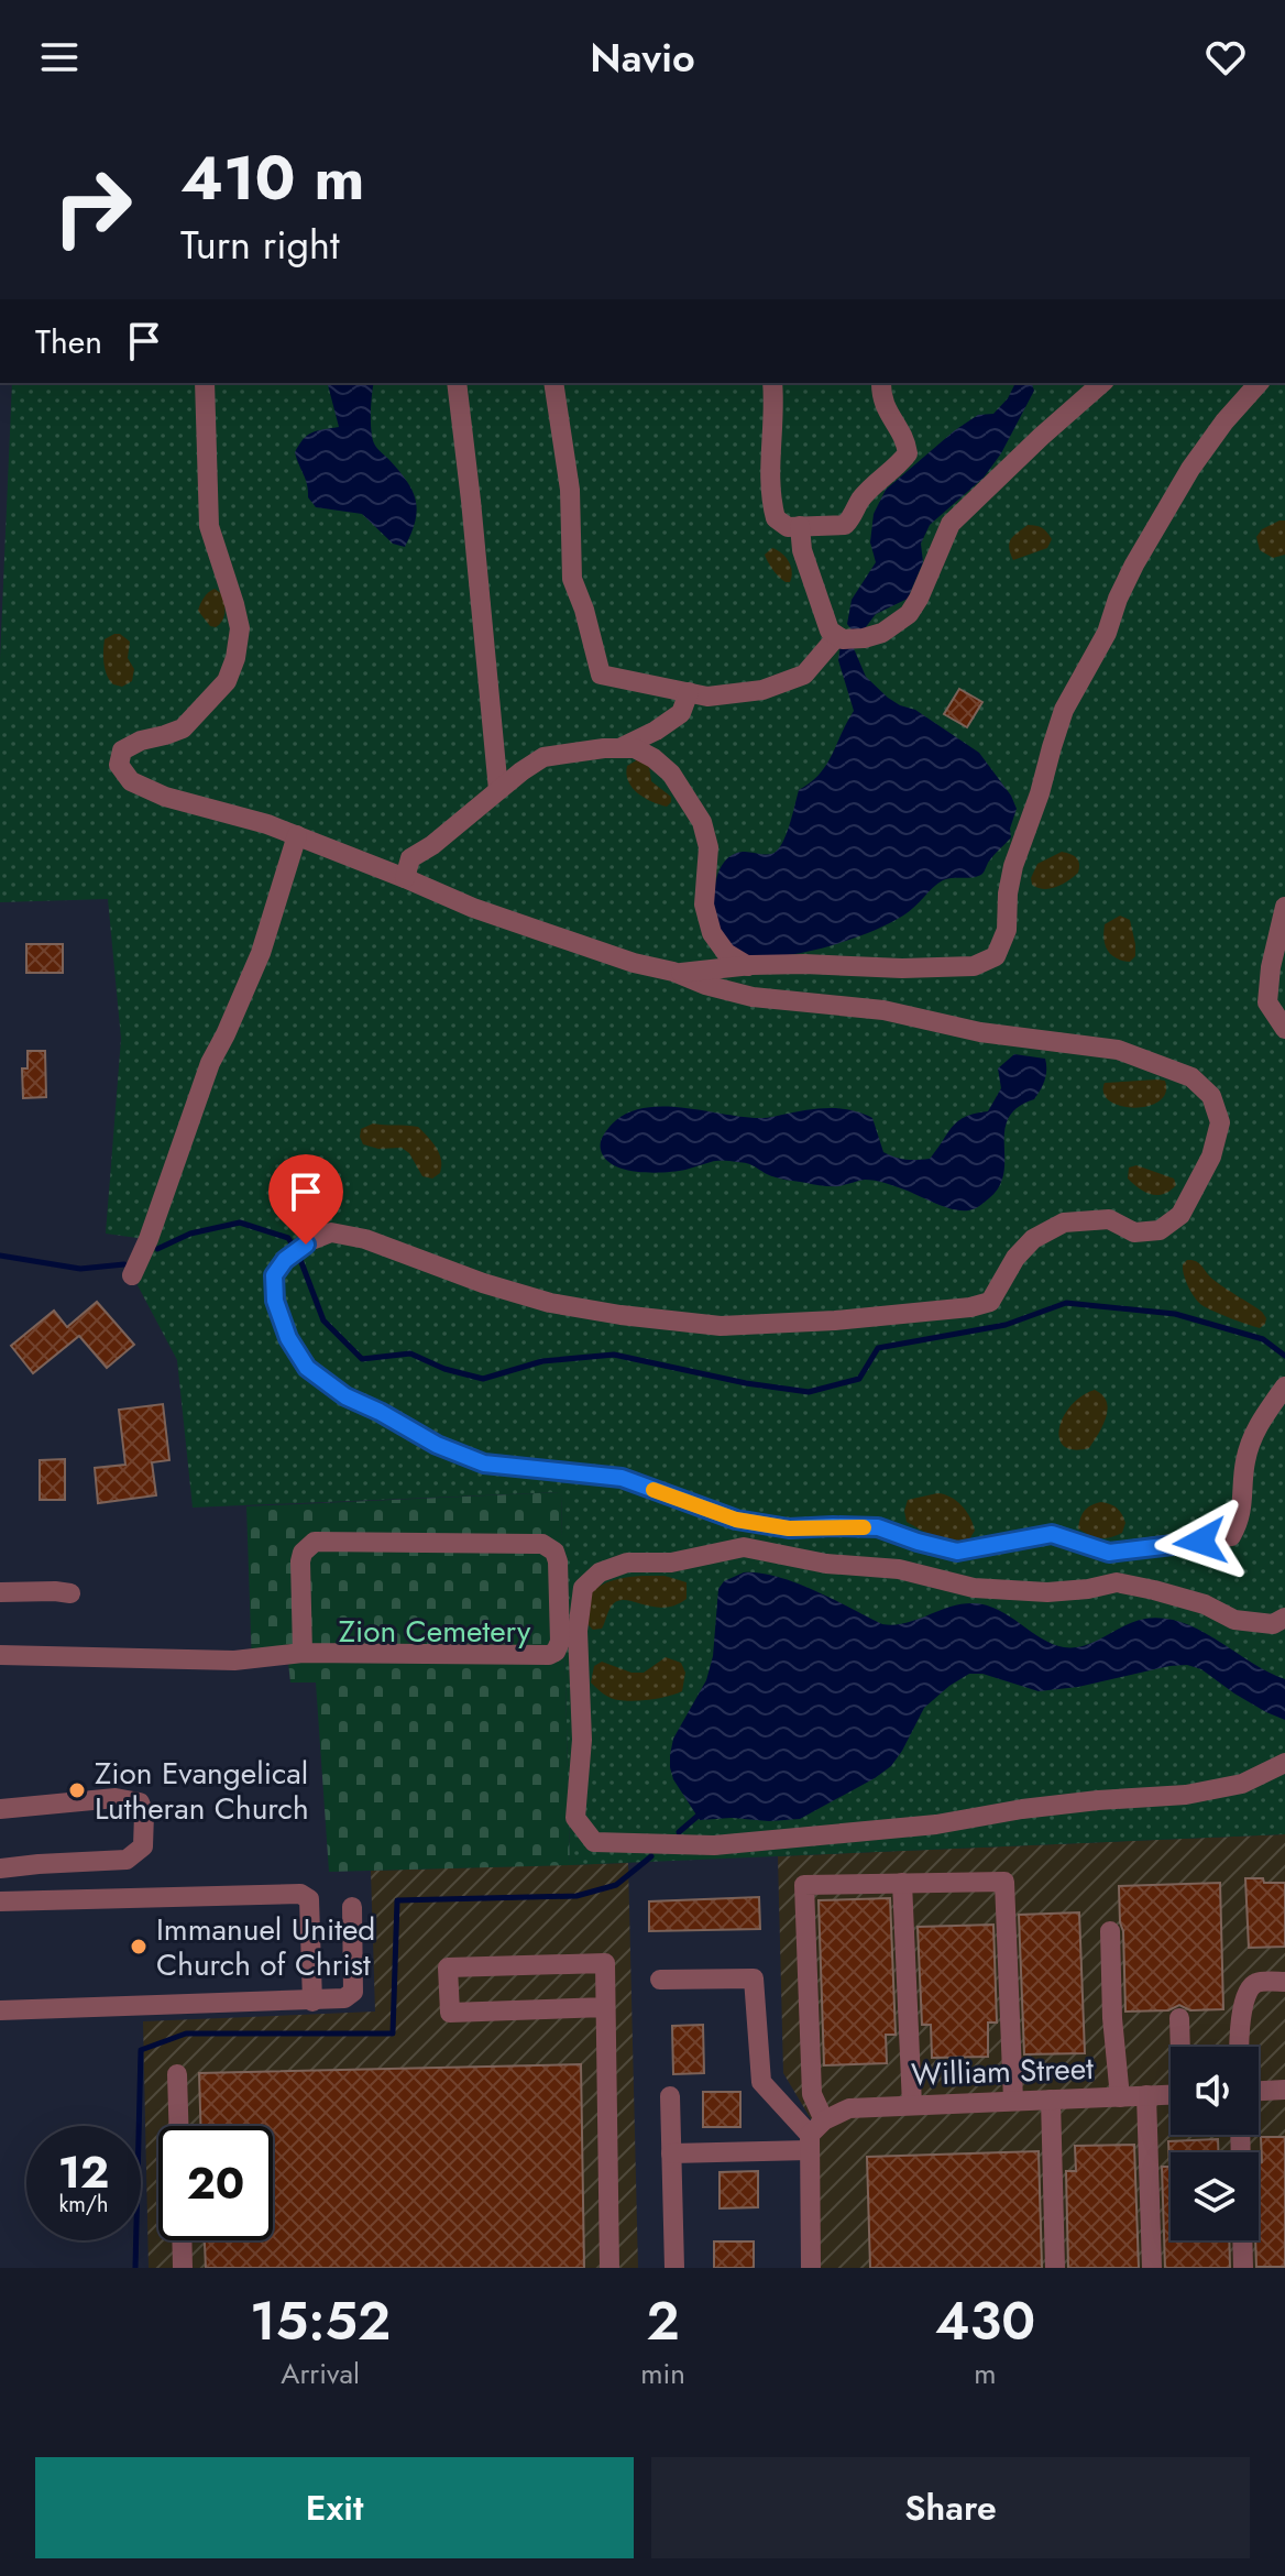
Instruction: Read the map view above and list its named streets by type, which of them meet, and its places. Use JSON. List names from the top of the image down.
{
  "streets": {
    "street": ["William Street"]
  },
  "parks": ["Zion Cemetery"],
  "places": ["Zion Evangelical Lutheran Church", "Immanuel United Church of Christ"],
  "page": {
    "header": "Navio",
    "turn": ["410 m", "Turn right"],
    "then": "Then",
    "speed": "12 km/h",
    "limit": "20",
    "eta": [
      "15:52",
      "Arrival",
      "2",
      "min",
      "430",
      "m"
    ],
    "buttons": ["Exit", "Share"]
  }
}
